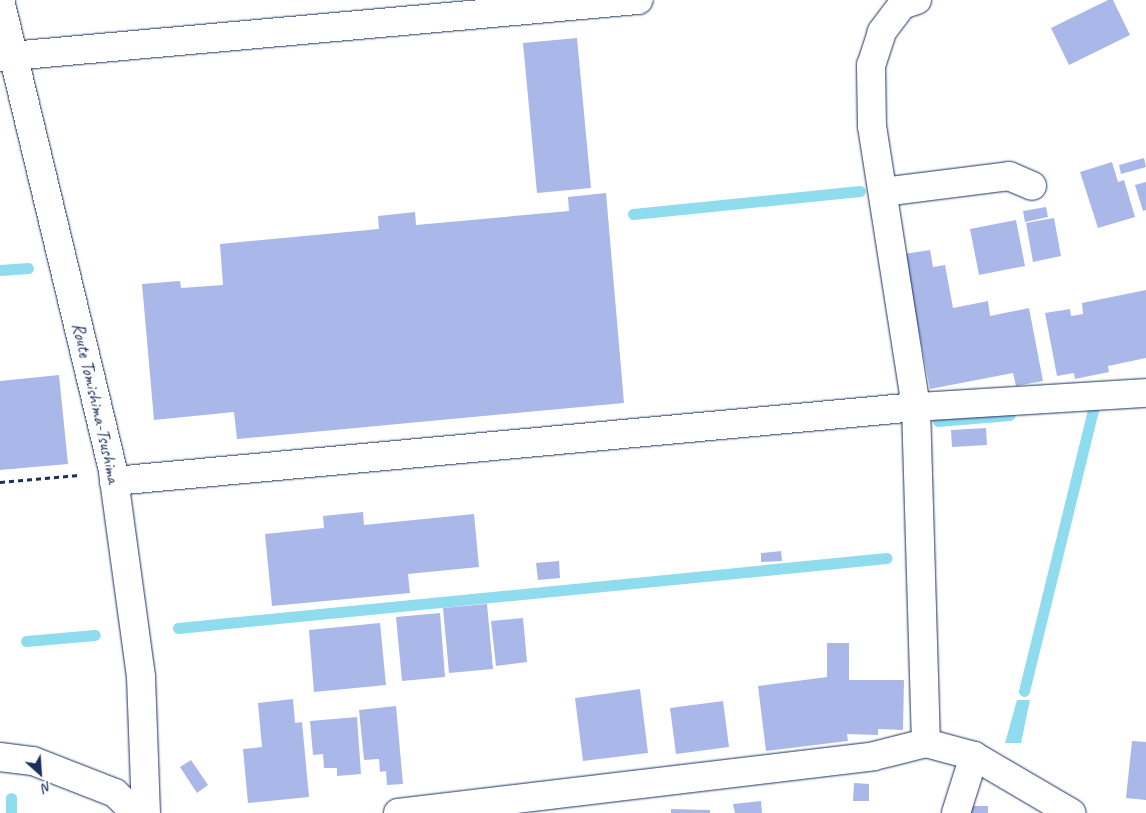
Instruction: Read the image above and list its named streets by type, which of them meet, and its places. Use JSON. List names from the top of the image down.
{
  "streets": {
    "street": ["Route Tomishima-Tsushima"]
  },
  "north": "bottom right"
}
